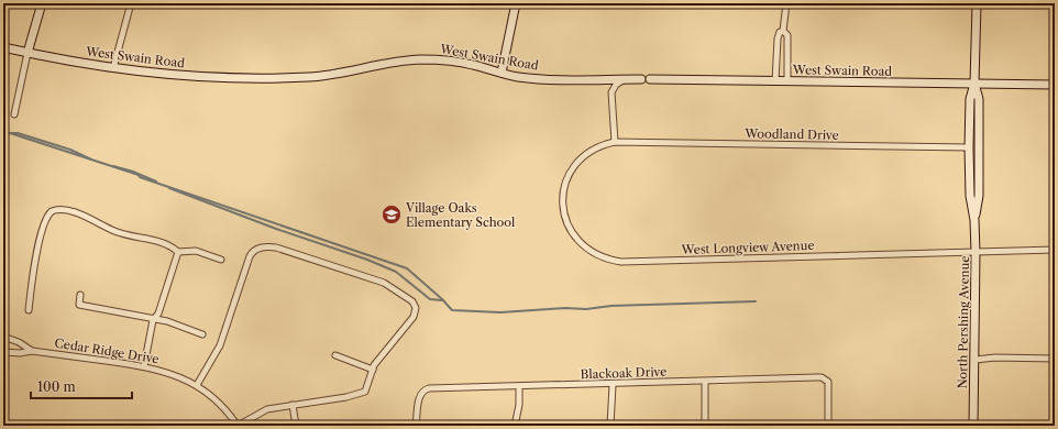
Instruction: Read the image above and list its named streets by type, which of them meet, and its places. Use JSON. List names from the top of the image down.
{
  "streets": {
    "street": [
      "West Swain Road",
      "Woodland Drive",
      "West Longview Avenue",
      "North Pershing Avenue",
      "Cedar Ridge Drive",
      "Blackoak Drive"
    ]
  },
  "crossings": [
    ["West Swain Road", "North Pershing Avenue"],
    ["Woodland Drive", "West Longview Avenue"],
    ["Woodland Drive", "North Pershing Avenue"],
    ["West Longview Avenue", "North Pershing Avenue"]
  ],
  "places": {
    "school or university": ["Village Oaks Elementary School"]
  },
  "scale_bar": "100 m"
}
